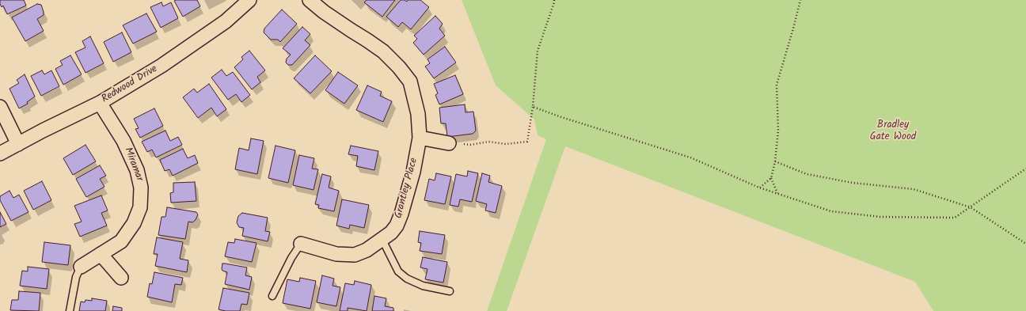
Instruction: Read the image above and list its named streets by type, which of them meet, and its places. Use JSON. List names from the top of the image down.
{
  "streets": {
    "street": ["Redwood Drive", "Miramar", "Grantley Place"]
  },
  "crossings": [
    ["Redwood Drive", "Miramar"]
  ],
  "parks": ["Bradley Gate Wood"]
}
